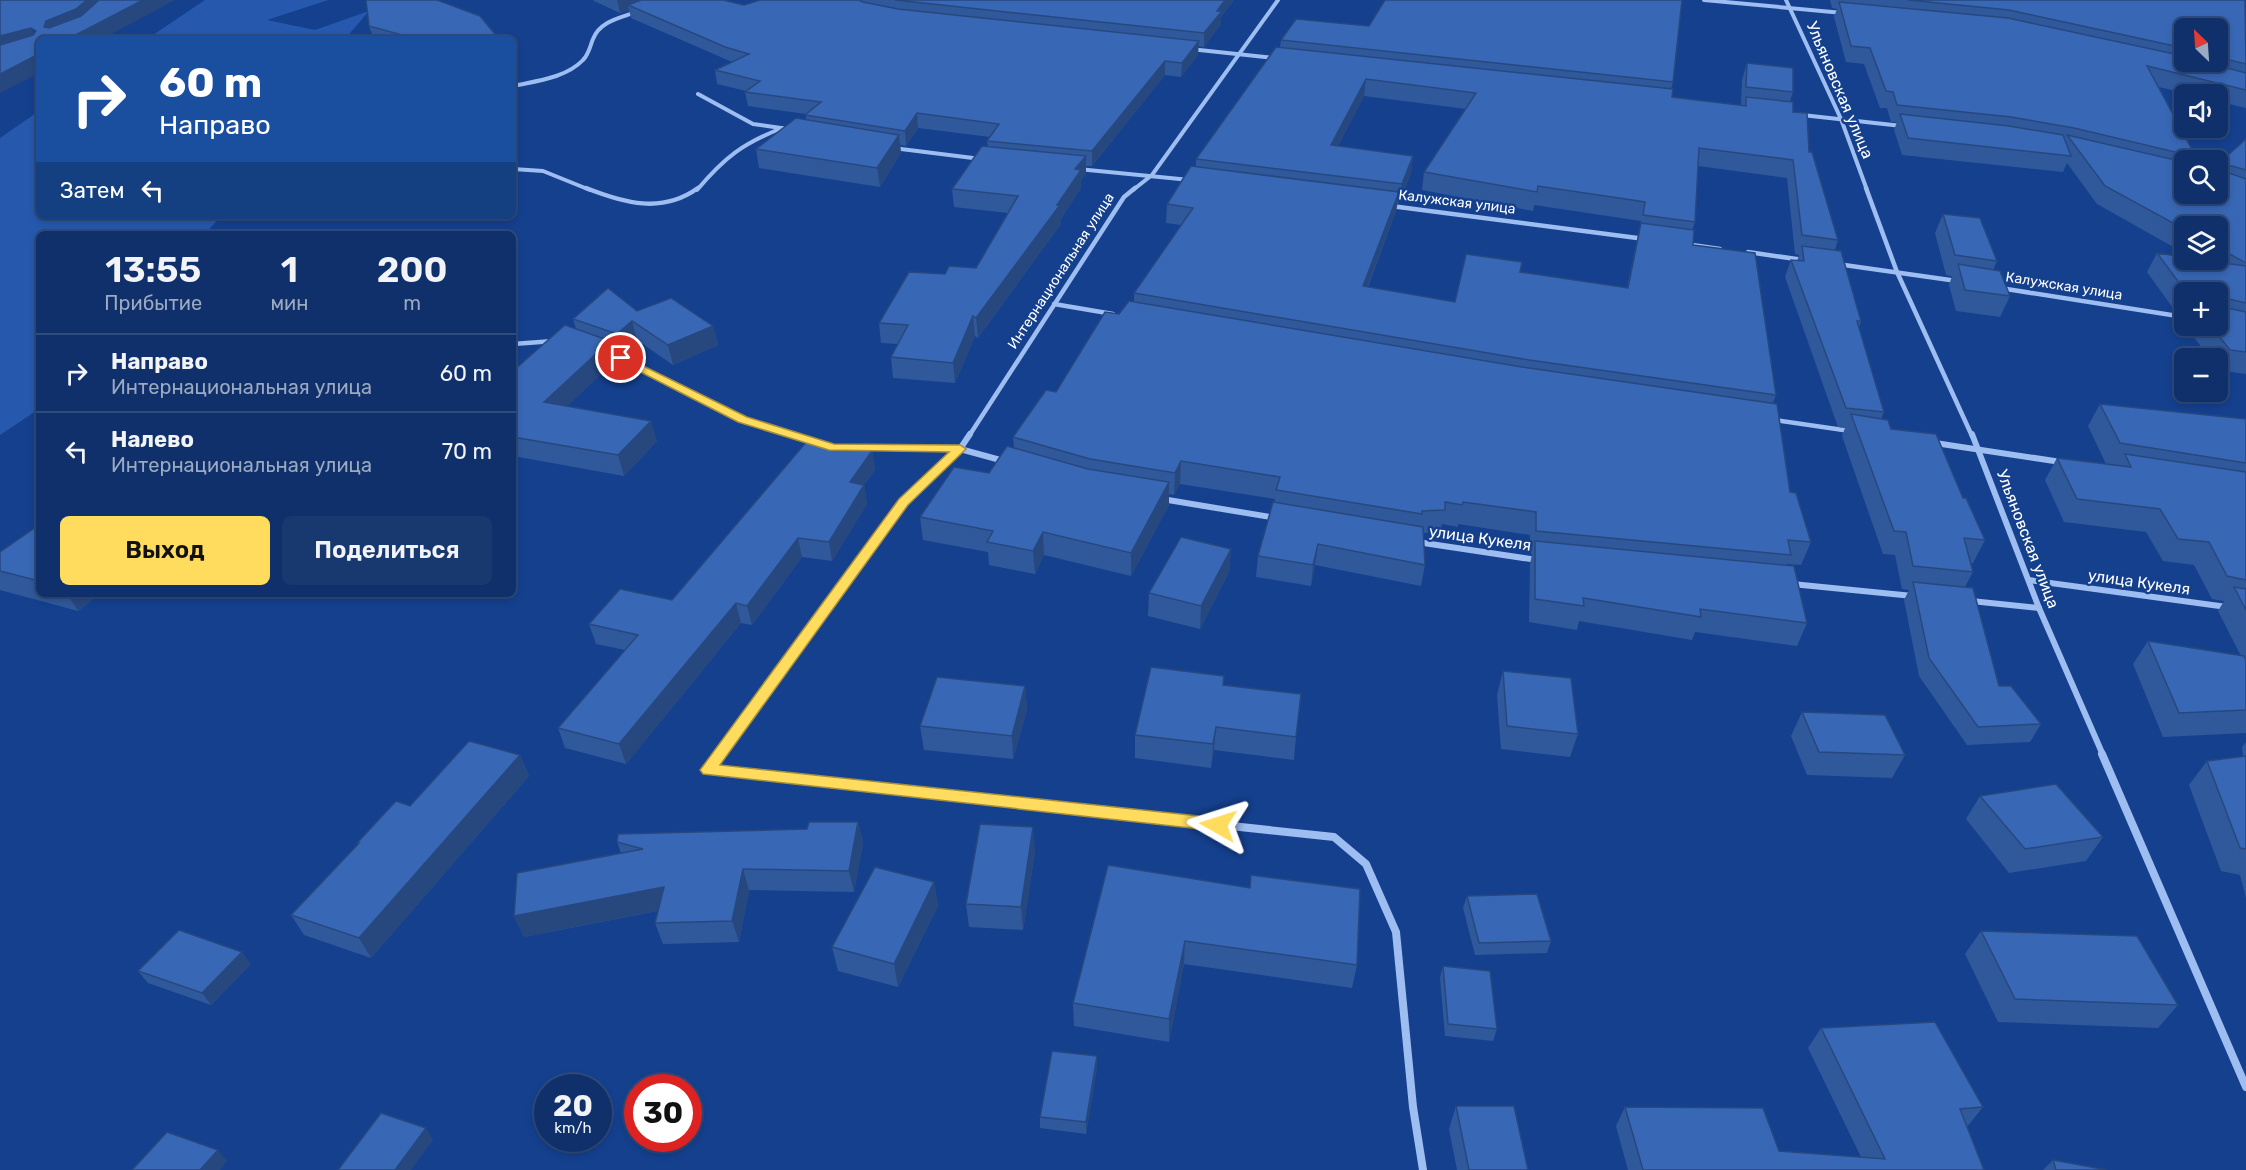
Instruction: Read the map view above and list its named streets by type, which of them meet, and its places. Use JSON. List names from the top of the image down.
{
  "streets": {
    "street": [
      "Ульяновская улица",
      "Калужская улица",
      "Интернациональная улица",
      "улица Кукеля"
    ]
  },
  "crossings": [
    ["Ульяновская улица", "улица Кукеля"]
  ],
  "north": "top left",
  "page": {
    "map_buttons": ["+", "−"],
    "turn": ["60 m", "Направо"],
    "then": "Затем",
    "eta": [
      "13:55",
      "Прибытие",
      "1",
      "мин",
      "200",
      "m"
    ],
    "list": [
      {
        "name": "Направо",
        "note": "Интернациональная улица",
        "value": "60 m"
      },
      {
        "name": "Налево",
        "note": "Интернациональная улица",
        "value": "70 m"
      }
    ],
    "buttons": ["Выход", "Поделиться"],
    "speed": "20 km/h",
    "limit": "30"
  }
}
